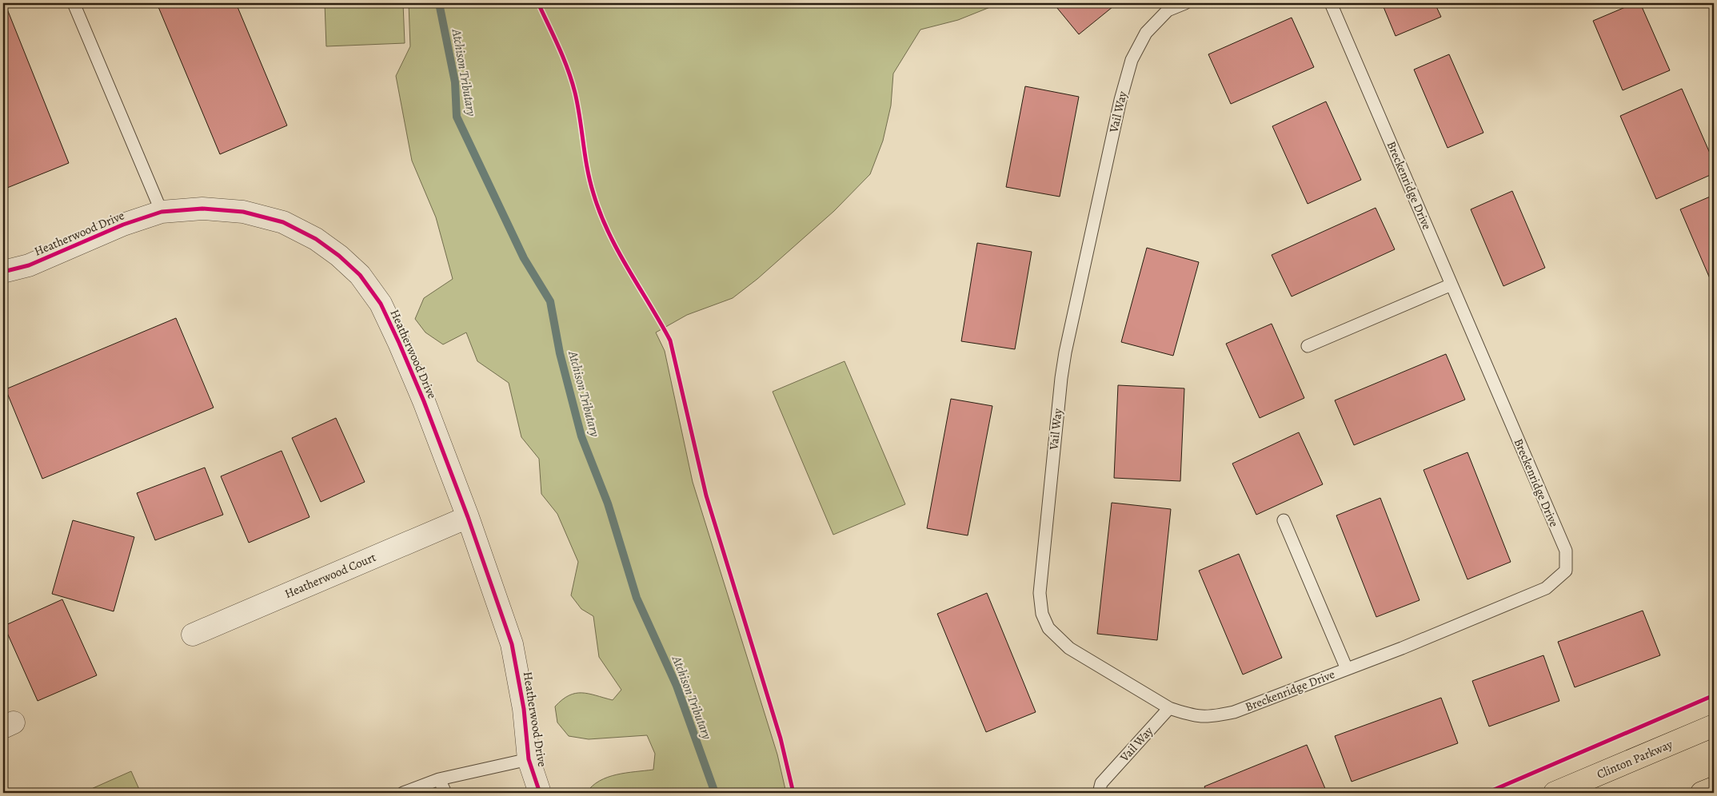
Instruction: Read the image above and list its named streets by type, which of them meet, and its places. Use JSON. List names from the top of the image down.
{
  "streets": {
    "main road": ["Clinton Parkway"],
    "street": ["Heatherwood Drive", "Heatherwood Court"],
    "lane": ["Vail Way", "Breckenridge Drive"]
  },
  "crossings": [
    ["Vail Way", "Breckenridge Drive"],
    ["Heatherwood Drive", "Heatherwood Court"]
  ],
  "water": ["Atchison Tributary"]
}
